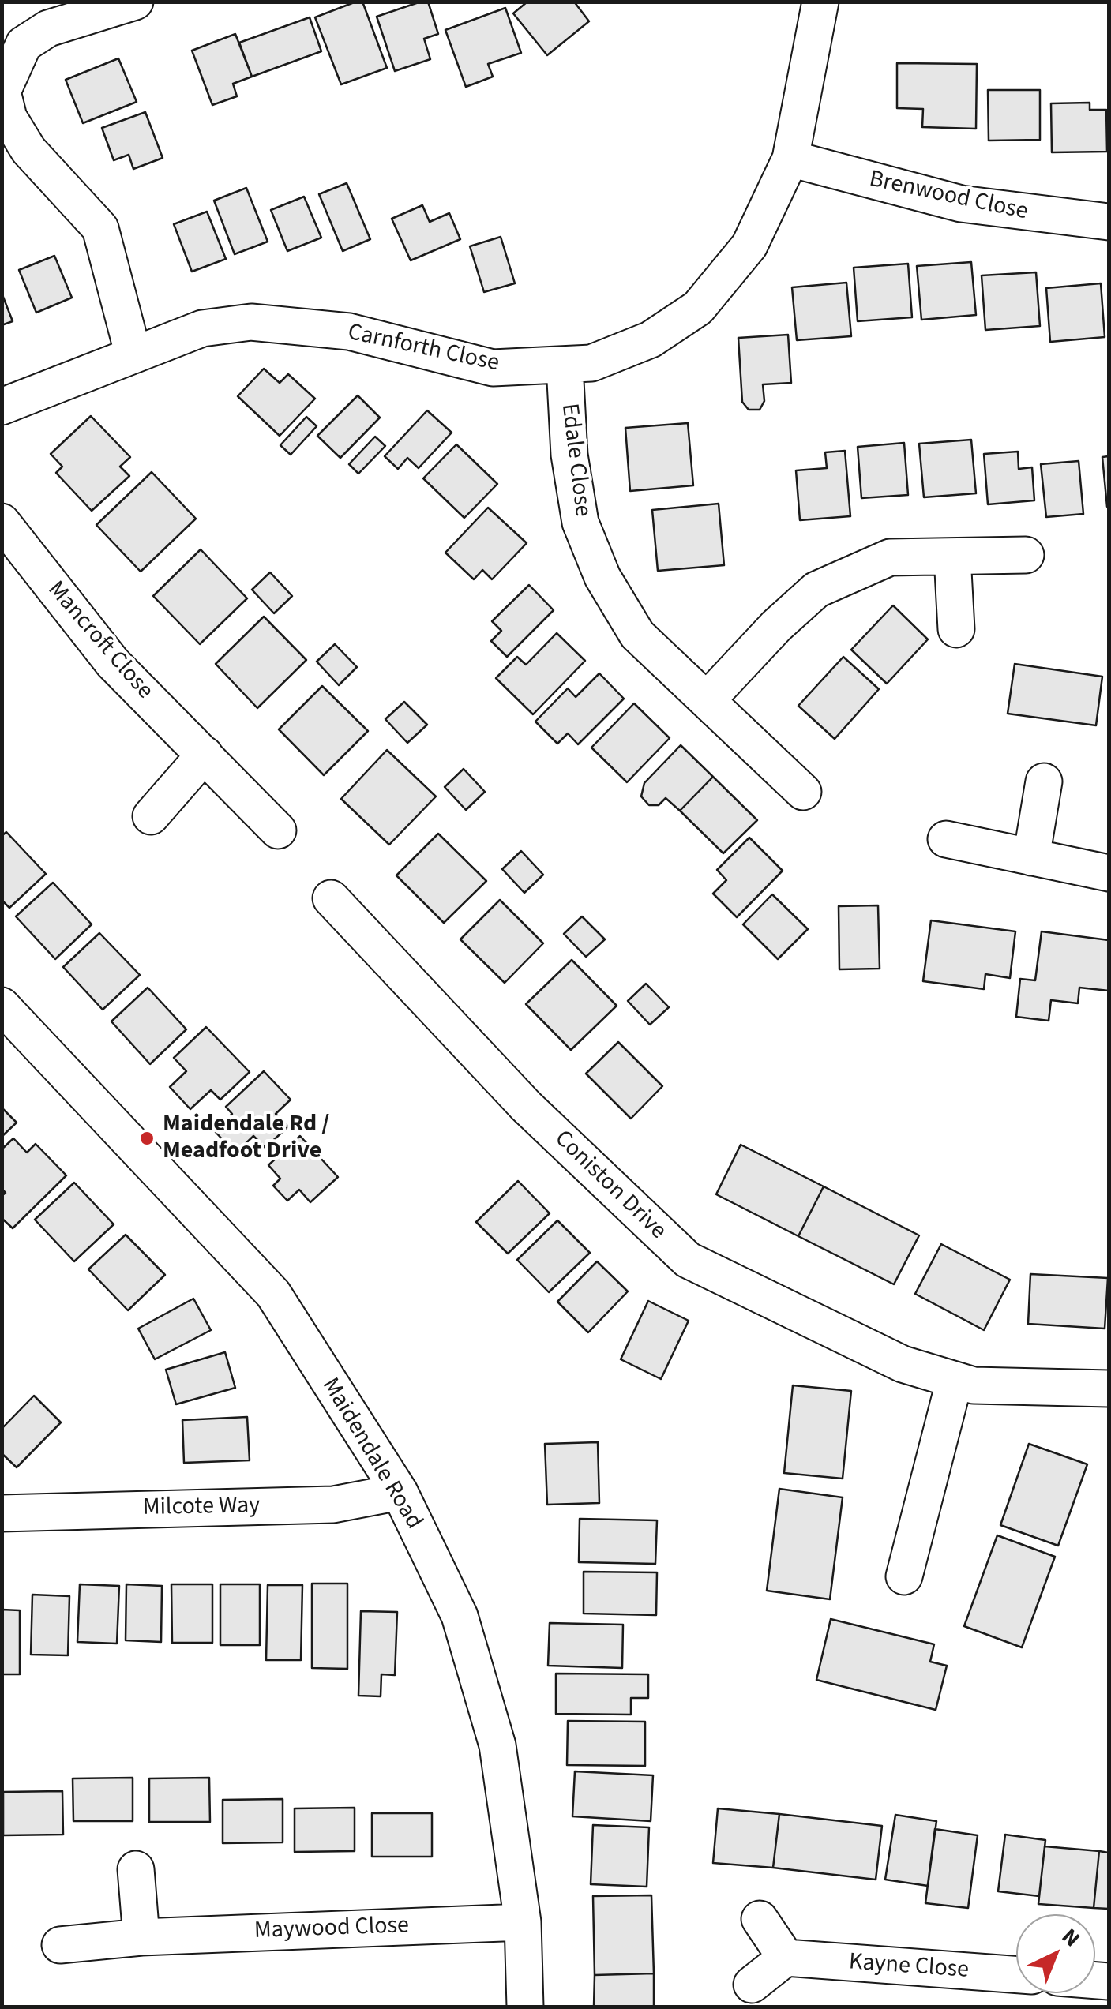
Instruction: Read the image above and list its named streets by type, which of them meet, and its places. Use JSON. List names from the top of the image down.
{
  "streets": {
    "street": [
      "Brenwood Close",
      "Carnforth Close",
      "Edale Close",
      "Mancroft Close",
      "Coniston Drive",
      "Maidendale Road",
      "Milcote Way",
      "Maywood Close",
      "Kayne Close"
    ]
  },
  "crossings": [
    ["Brenwood Close", "Carnforth Close"],
    ["Carnforth Close", "Edale Close"],
    ["Maidendale Road", "Milcote Way"],
    ["Maidendale Road", "Maywood Close"]
  ],
  "places": ["Maidendale Rd / Meadfoot Drive"],
  "north": "top right"
}
